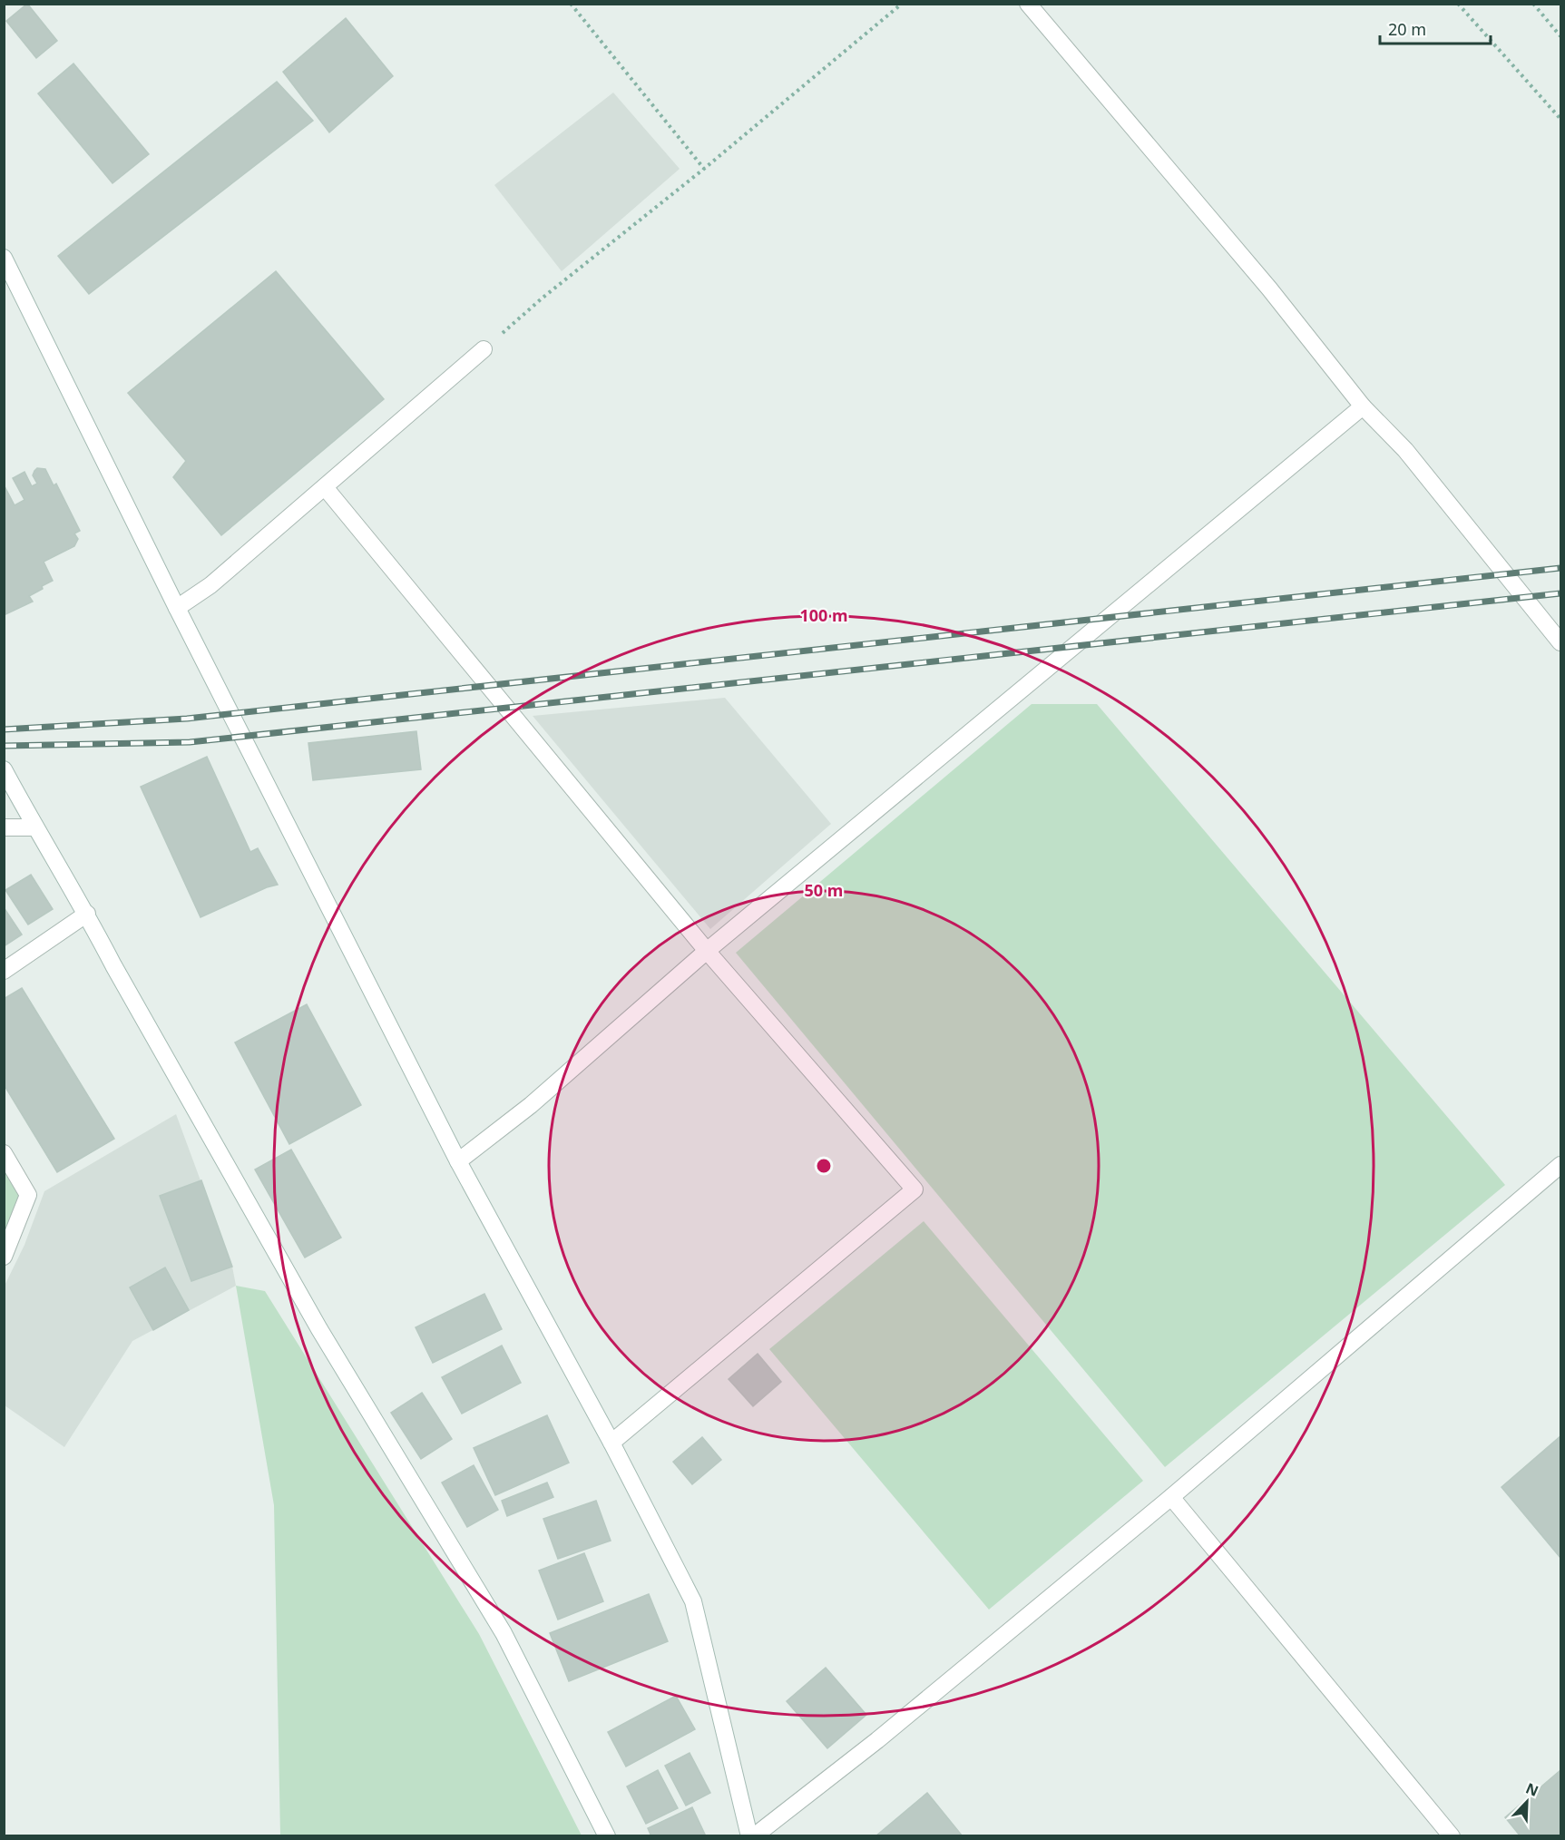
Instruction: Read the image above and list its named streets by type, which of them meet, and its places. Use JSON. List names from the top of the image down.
{
  "scale_bar": "20 m",
  "north": "top right",
  "rings": ["100 m", "50 m"]
}
